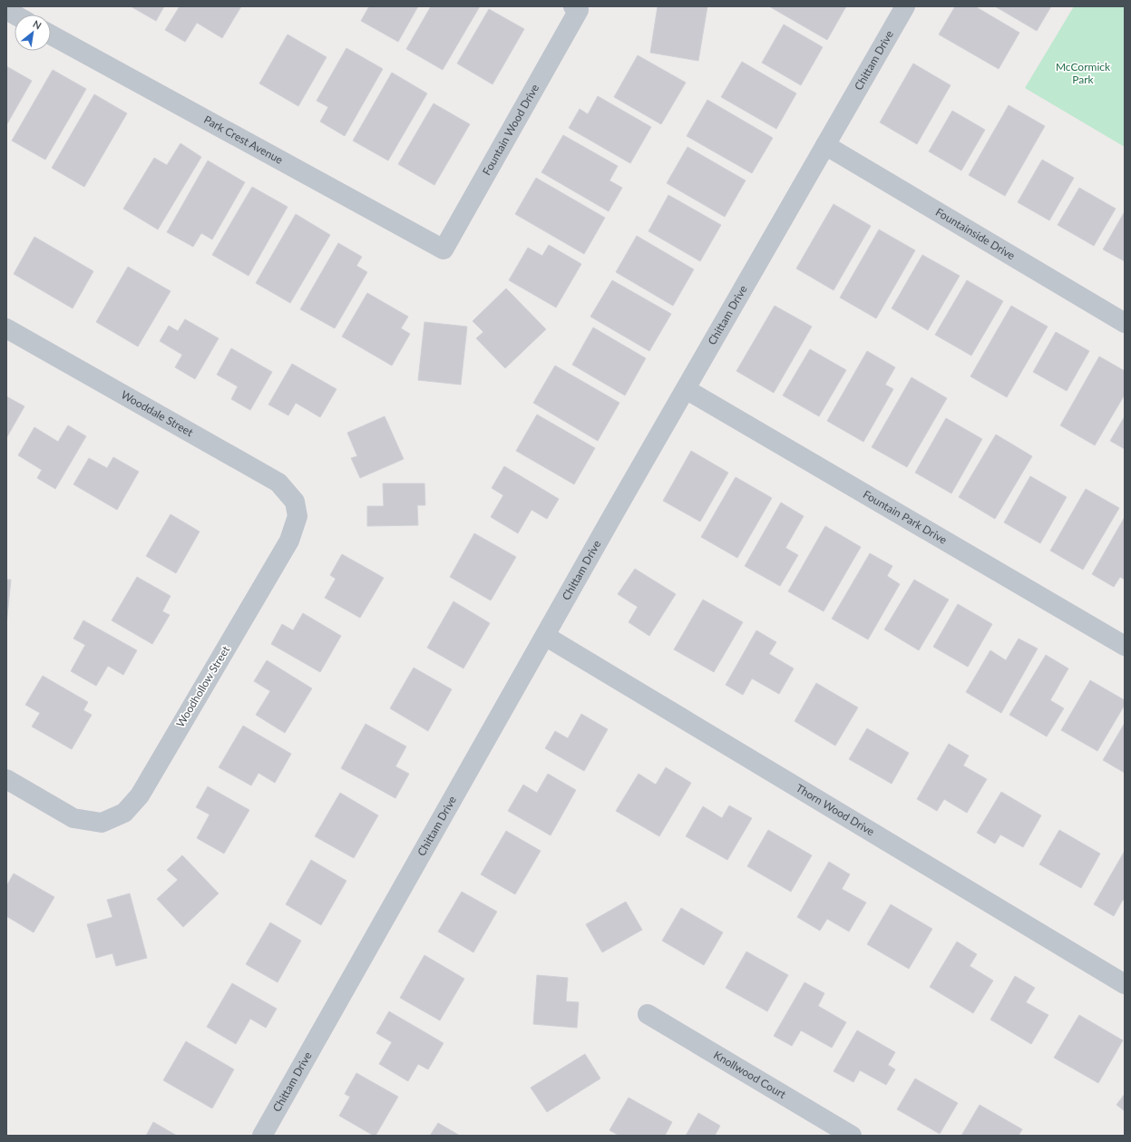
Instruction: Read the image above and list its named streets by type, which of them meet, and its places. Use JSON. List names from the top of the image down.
{
  "streets": {
    "street": [
      "Chittam Drive",
      "Fountain Wood Drive",
      "Park Crest Avenue",
      "Fountainside Drive",
      "Wooddale Street",
      "Fountain Park Drive",
      "Woodhollow Street",
      "Thorn Wood Drive",
      "Knollwood Court"
    ]
  },
  "crossings": [
    ["Chittam Drive", "Fountainside Drive"],
    ["Chittam Drive", "Fountain Park Drive"],
    ["Chittam Drive", "Thorn Wood Drive"],
    ["Fountain Wood Drive", "Park Crest Avenue"],
    ["Wooddale Street", "Woodhollow Street"]
  ],
  "parks": ["McCormick Park"],
  "north": "top right"
}
